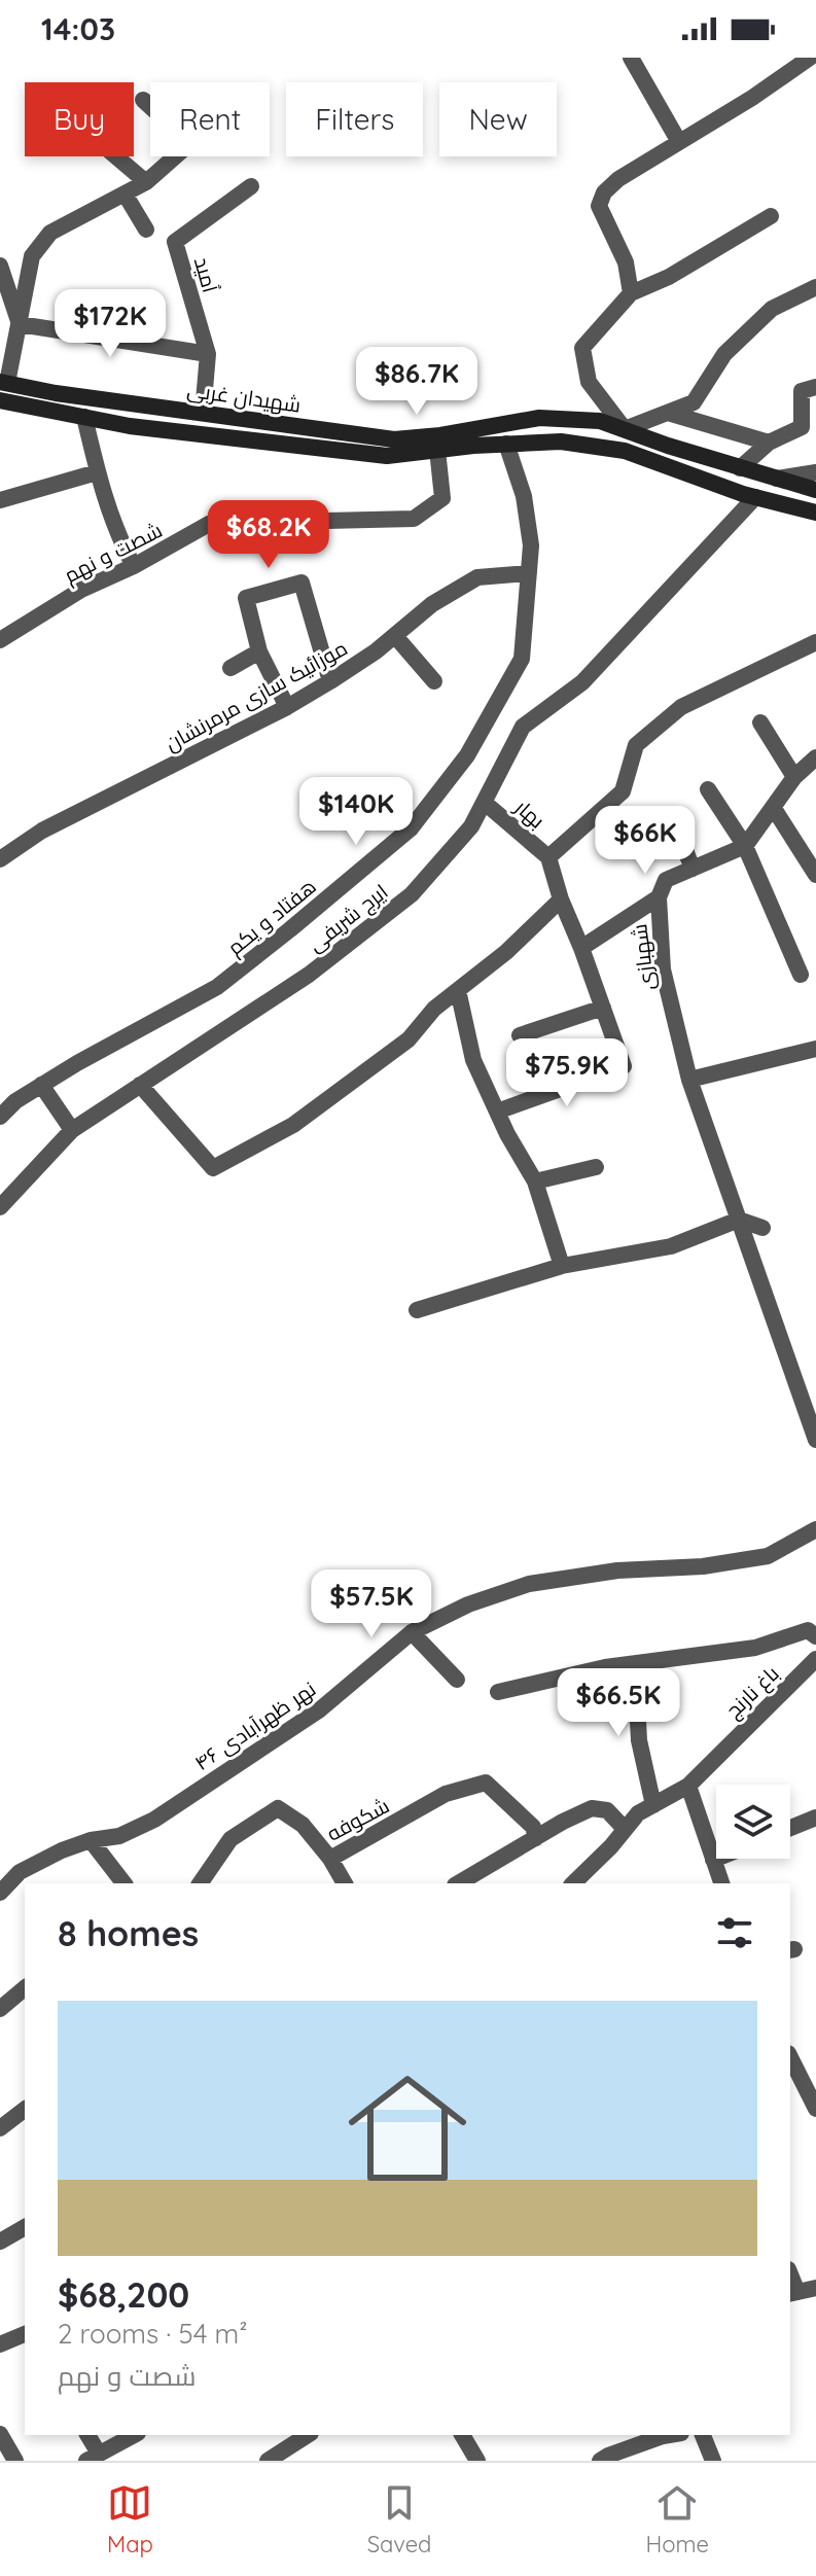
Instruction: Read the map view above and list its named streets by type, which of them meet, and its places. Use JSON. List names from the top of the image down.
{
  "streets": {
    "main road": ["شهیدان غربی"],
    "street": [
      "اُمید",
      "شصت و نهم",
      "موزائیک سازی مرمرنشان",
      "بهار",
      "هفتاد و یکم",
      "ایرج شریفی",
      "شهبازی",
      "باغ نارنج",
      "نهر ظهرآبادی ۴۶",
      "شکوفه"
    ]
  },
  "crossings": [
    ["اُمید", "شهیدان غربی"],
    ["شهیدان غربی", "شصت و نهم"],
    ["شهیدان غربی", "هفتاد و یکم"],
    ["شهیدان غربی", "ایرج شریفی"],
    ["موزائیک سازی مرمرنشان", "هفتاد و یکم"],
    ["بهار", "ایرج شریفی"]
  ],
  "page": {
    "status": "14:03",
    "chip": [
      "Buy",
      "Rent",
      "Filters",
      "New"
    ],
    "price": [
      "$172K",
      "$86.7K",
      "$68.2K",
      "$140K",
      "$66K",
      "$75.9K",
      "$57.5K",
      "$66.5K"
    ],
    "heading": "8 homes",
    "list": [
      {
        "name": "$68,200",
        "note": "2 rooms · 54 m² · شصت و نهم"
      }
    ],
    "tabs": ["Map", "Saved", "Home"]
  }
}
